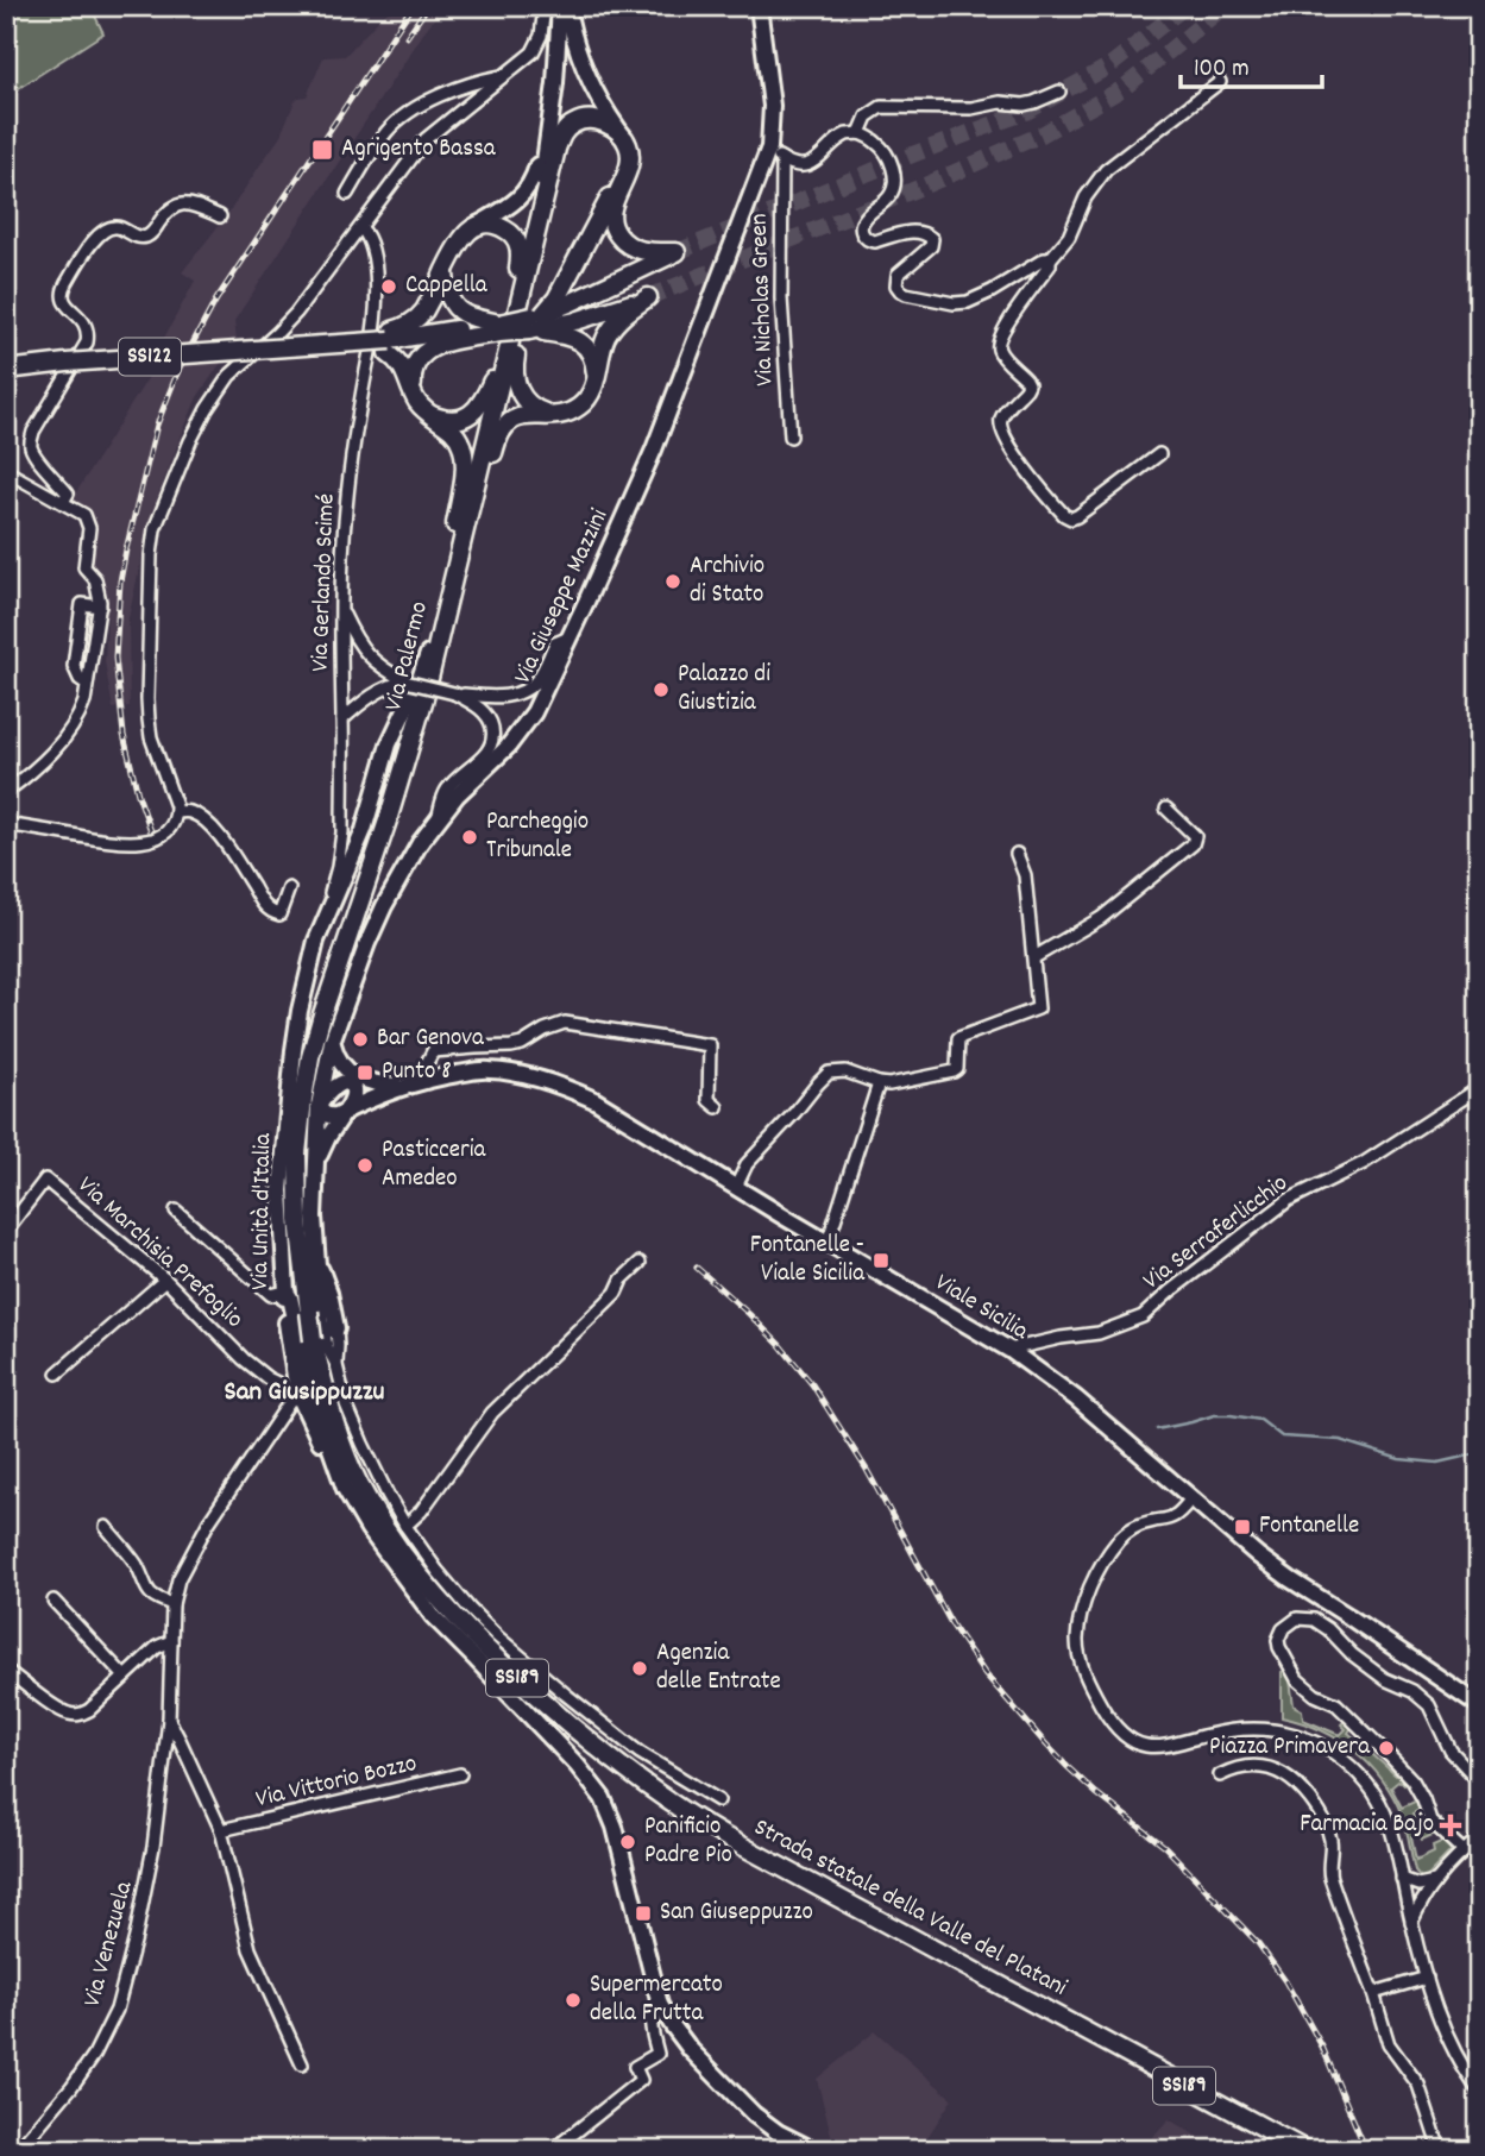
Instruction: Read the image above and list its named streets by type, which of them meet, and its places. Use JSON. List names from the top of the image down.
{
  "streets": {
    "main road": [
      "SS122",
      "Via Palermo",
      "SS189",
      "Strada statale della Valle del Platani"
    ],
    "street": [
      "Via Nicholas Green",
      "Via Gerlando Scimé",
      "Via Giuseppe Mazzini",
      "Via Unità d'Italia",
      "Via Serraferlicchio",
      "Via Marchisia Prefoglio",
      "Viale Sicilia",
      "Via Vittorio Bozzo",
      "Via Venezuela"
    ]
  },
  "crossings": [
    ["Via Gerlando Scimé", "Via Unità d'Italia"],
    ["Via Giuseppe Mazzini", "Via Palermo"],
    ["Via Giuseppe Mazzini", "Via Unità d'Italia"],
    ["Via Giuseppe Mazzini", "Strada statale della Valle del Platani"],
    ["Via Palermo", "Via Unità d'Italia"],
    ["Via Palermo", "Strada statale della Valle del Platani"],
    ["Via Unità d'Italia", "Via Marchisia Prefoglio"],
    ["Via Unità d'Italia", "Strada statale della Valle del Platani"],
    ["Via Unità d'Italia", "Via Venezuela"],
    ["Via Serraferlicchio", "Viale Sicilia"],
    ["Via Marchisia Prefoglio", "Via Venezuela"],
    ["Via Vittorio Bozzo", "Via Venezuela"]
  ],
  "districts": ["San Giusippuzzu"],
  "places": {
    "transit": [
      "Agrigento Bassa",
      "Punto 8",
      "Fontanelle - Viale Sicilia",
      "Fontanelle",
      "San Giuseppuzzo"
    ],
    "other": [
      "Cappella",
      "Archivio di Stato",
      "Palazzo di Giustizia",
      "Parcheggio Tribunale",
      "Bar Genova",
      "Pasticceria Amedeo",
      "Agenzia delle Entrate",
      "Piazza Primavera",
      "Panificio Padre Pio",
      "Supermercato della Frutta"
    ],
    "health": ["Farmacia Bajo"]
  },
  "scale_bar": "100 m"
}
